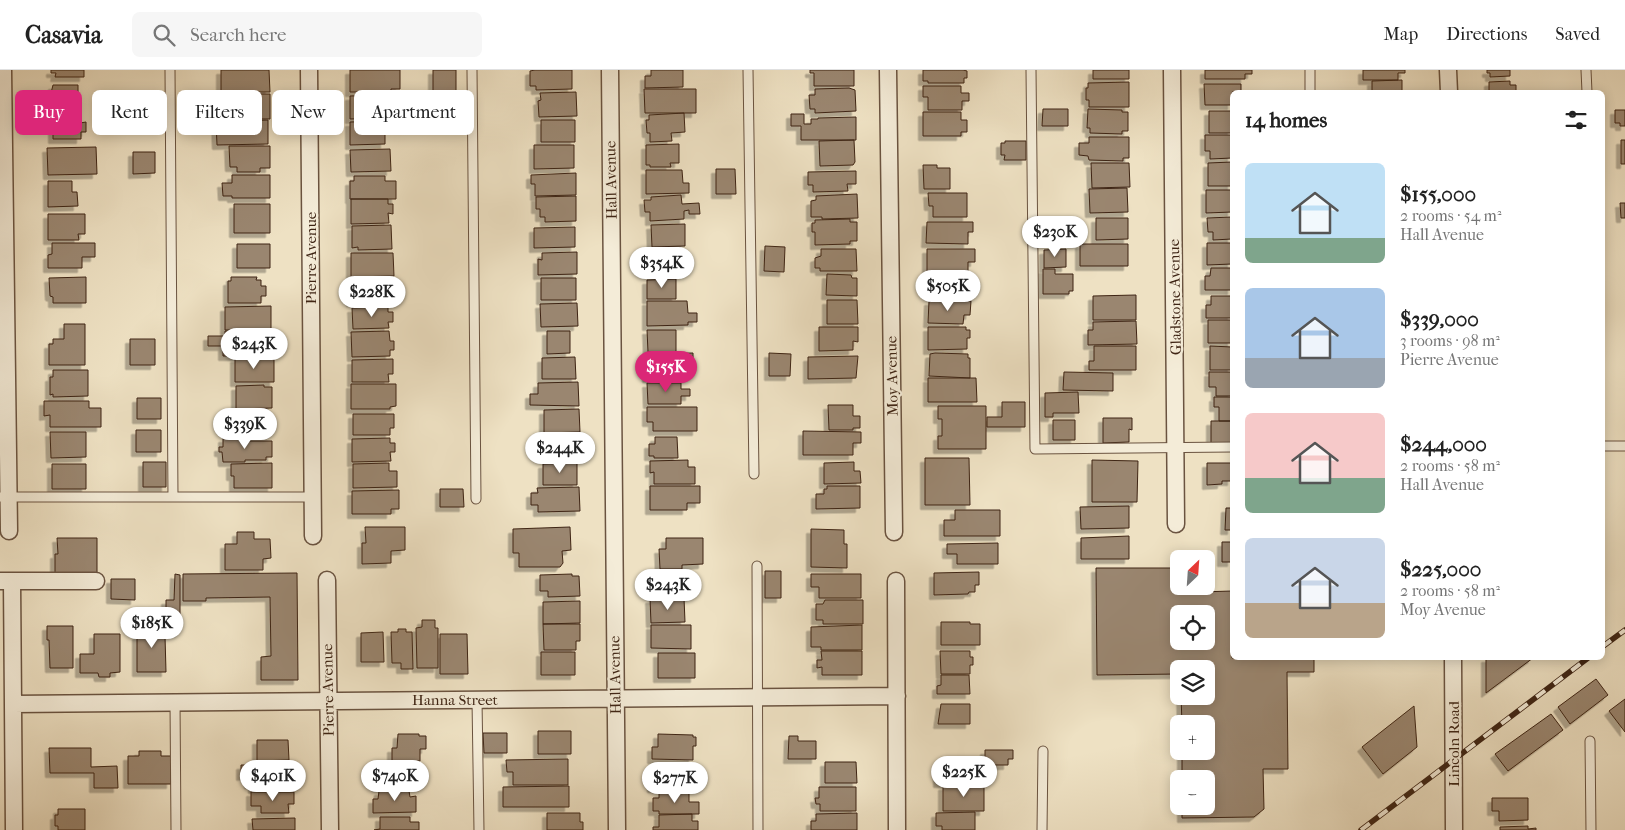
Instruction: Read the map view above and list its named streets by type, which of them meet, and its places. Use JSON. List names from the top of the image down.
{
  "streets": {
    "street": [
      "Hall Avenue",
      "Pierre Avenue",
      "Gladstone Avenue",
      "Moy Avenue",
      "Hanna Street",
      "Lincoln Road"
    ]
  },
  "crossings": [
    ["Hall Avenue", "Hanna Street"],
    ["Pierre Avenue", "Hanna Street"]
  ],
  "north": "top right",
  "page": {
    "header": "Casavia",
    "search": "Search here",
    "nav": ["Map", "Directions", "Saved"],
    "chip": [
      "Buy",
      "Rent",
      "Filters",
      "New",
      "Apartment"
    ],
    "heading": "14 homes",
    "list": [
      {
        "name": "$155,000",
        "note": "2 rooms · 54 m² · Hall Avenue"
      },
      {
        "name": "$339,000",
        "note": "3 rooms · 98 m² · Pierre Avenue"
      },
      {
        "name": "$244,000",
        "note": "2 rooms · 58 m² · Hall Avenue"
      },
      {
        "name": "$225,000",
        "note": "2 rooms · 58 m² · Moy Avenue"
      }
    ],
    "price": [
      "$230K",
      "$354K",
      "$505K",
      "$228K",
      "$243K",
      "$155K",
      "$339K",
      "$244K",
      "$243K",
      "$185K",
      "$225K",
      "$401K",
      "$740K",
      "$277K"
    ],
    "map_buttons": ["+", "−"]
  }
}
